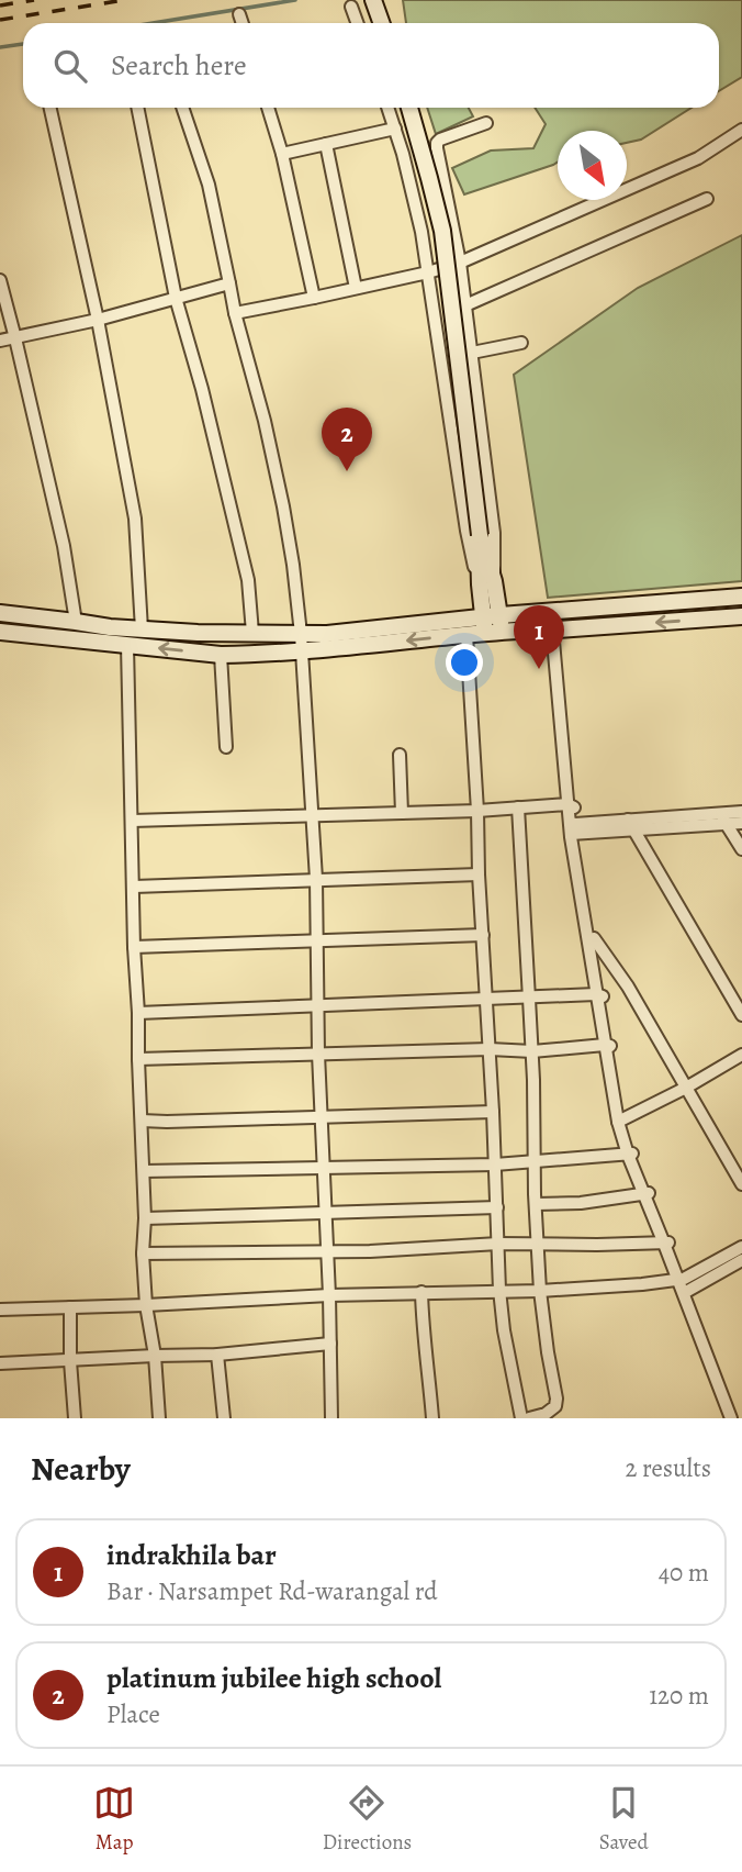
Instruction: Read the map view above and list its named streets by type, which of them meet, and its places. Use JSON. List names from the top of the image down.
{
  "north": "bottom right",
  "page": {
    "search": "Search here",
    "pins": ["2", "1"],
    "heading": ["Nearby", "2 results"],
    "list": [
      {
        "mark": "1",
        "name": "indrakhila bar",
        "note": "Bar · Narsampet Rd-warangal rd",
        "value": "40 m"
      },
      {
        "mark": "2",
        "name": "platinum jubilee high school",
        "note": "Place",
        "value": "120 m"
      }
    ],
    "nav": ["Map", "Directions", "Saved"]
  }
}
